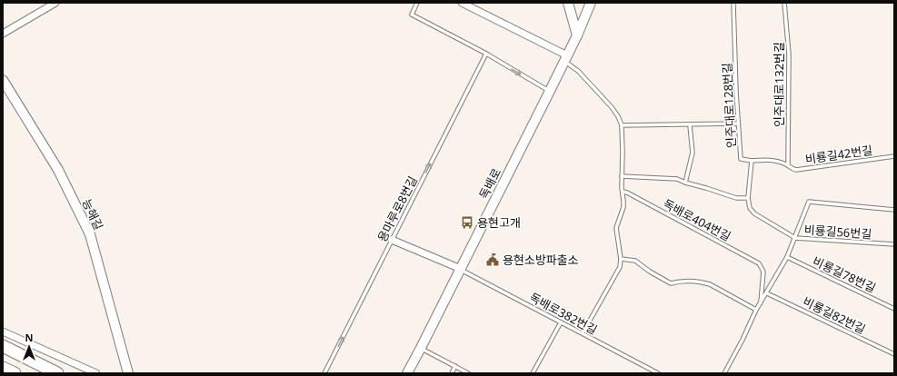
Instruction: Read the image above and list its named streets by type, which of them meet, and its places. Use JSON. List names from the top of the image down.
{
  "streets": {
    "main road": ["독배로", "능해길"],
    "lane": [
      "인주대로132번길",
      "인주대로128번길",
      "비룡길42번길",
      "용마루로8번길",
      "독배로404번길",
      "비룡길56번길",
      "비룡길78번길",
      "독배로382번길",
      "비룡길82번길"
    ]
  },
  "crossings": [
    ["인주대로132번길", "비룡길42번길"],
    ["인주대로128번길", "비룡길42번길"],
    ["독배로", "독배로382번길"]
  ],
  "one_way": ["용마루로8번길"],
  "places": {
    "bus stop": ["용현고개"],
    "public building": ["용현소방파출소"]
  },
  "north": "top"
}
